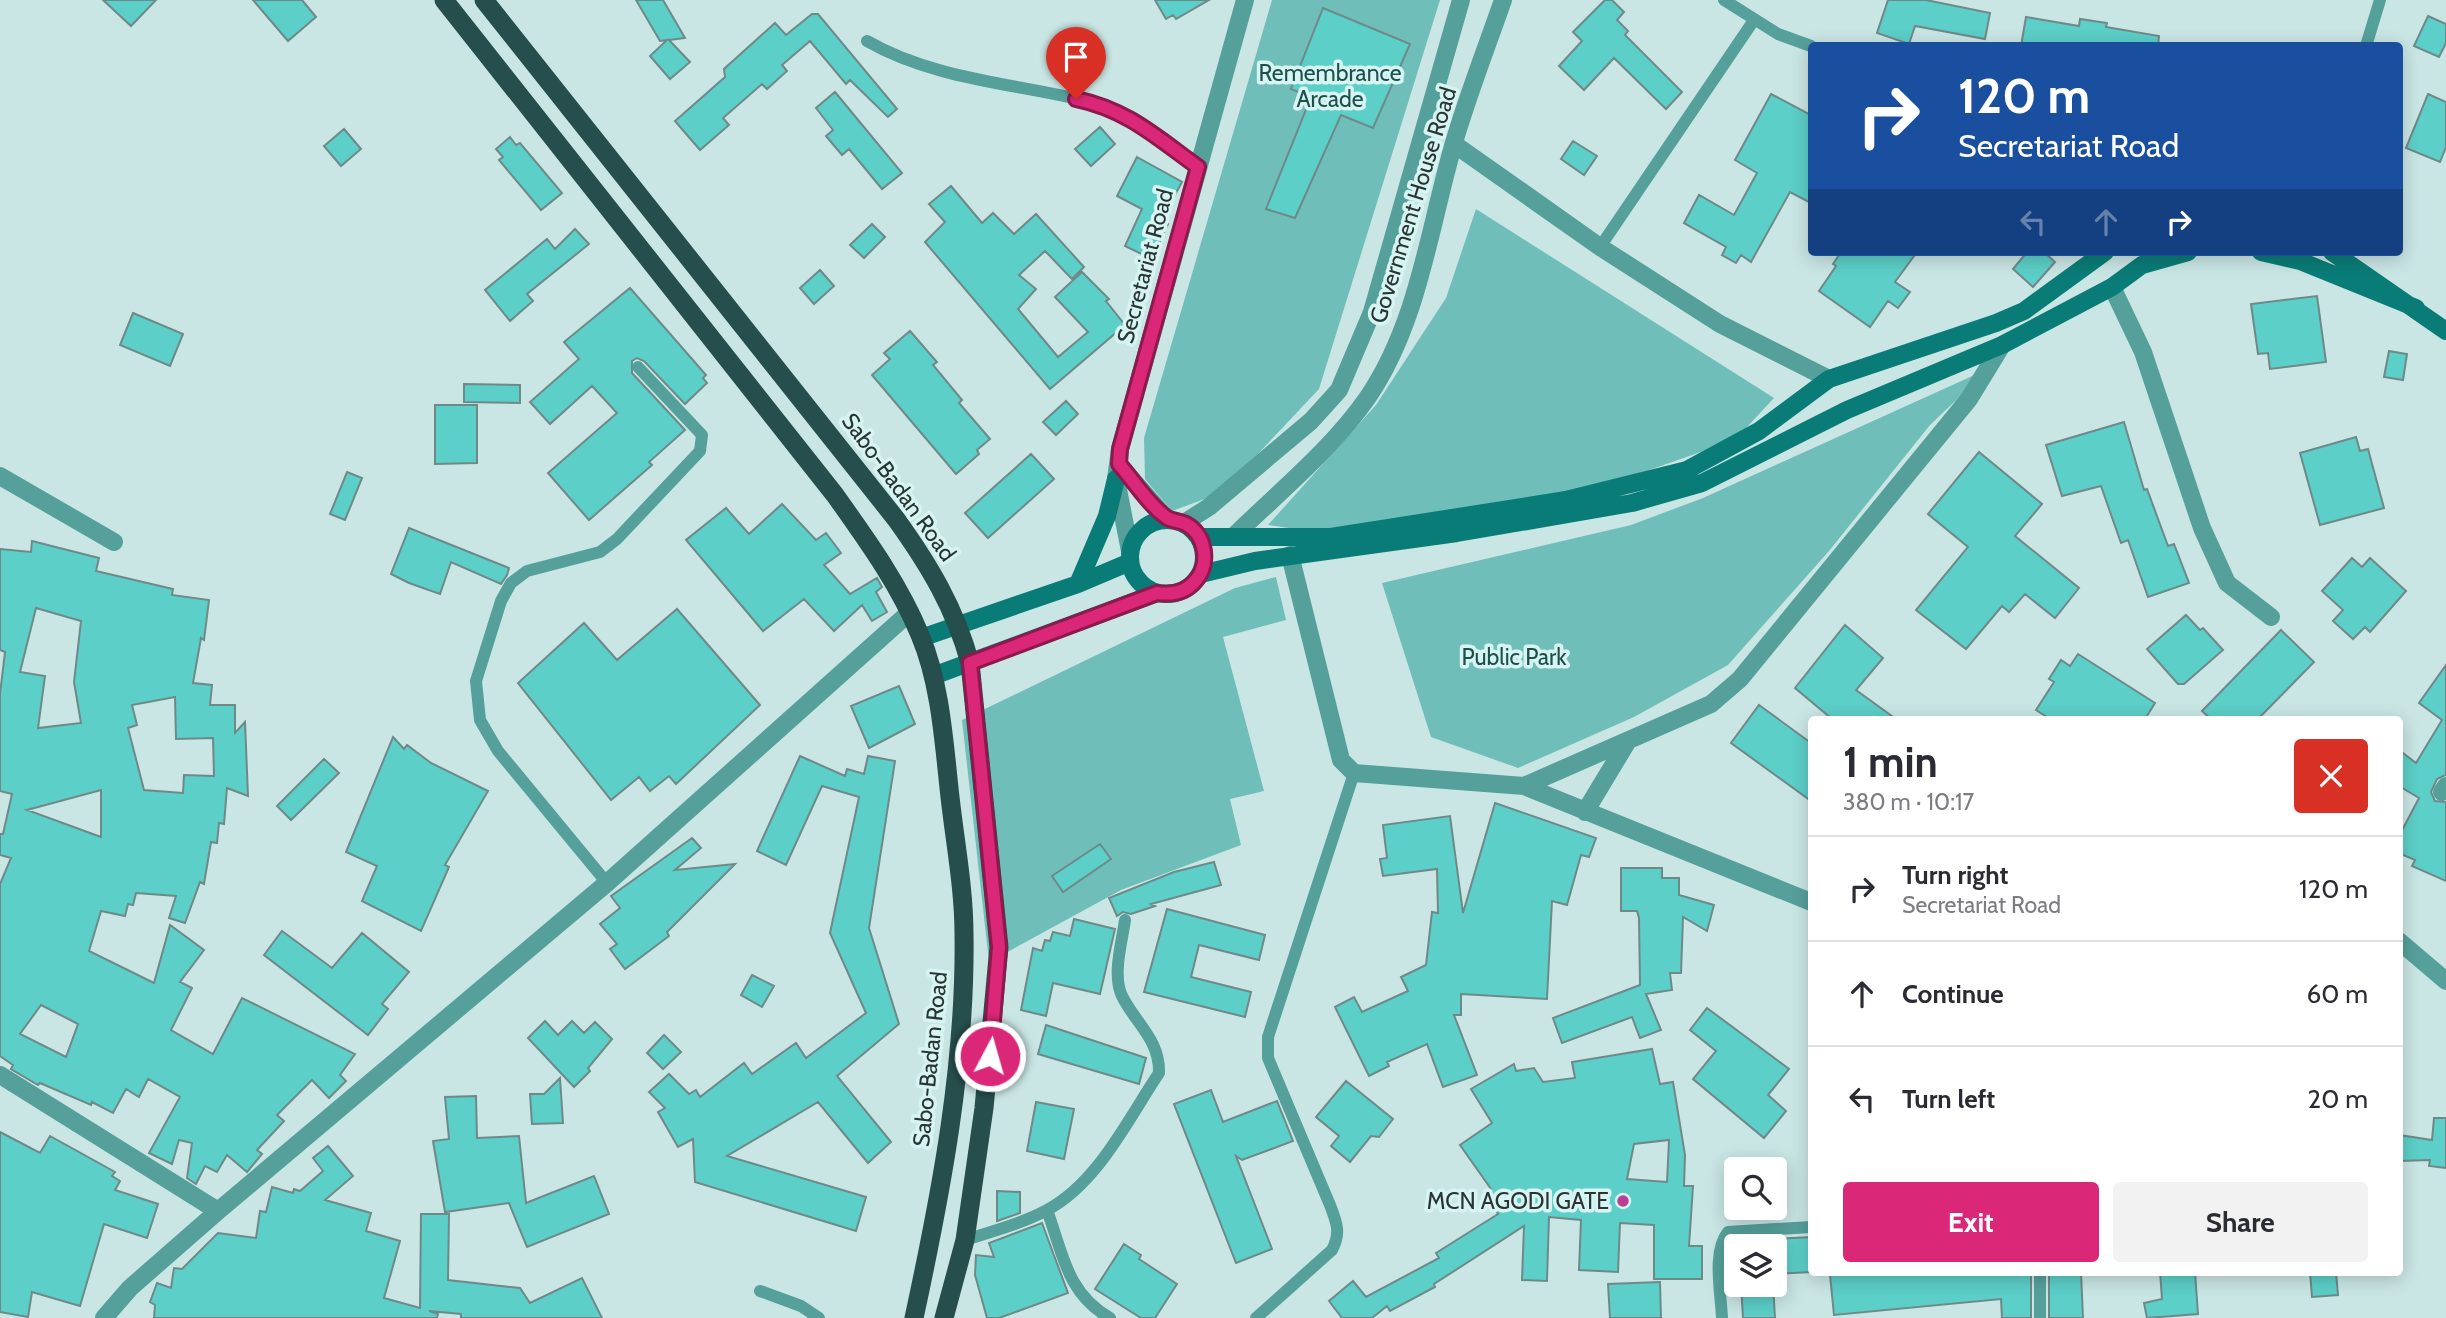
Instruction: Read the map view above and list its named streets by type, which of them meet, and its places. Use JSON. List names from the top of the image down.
{
  "streets": {
    "highway": ["Sabo-Badan Road"],
    "street": ["Government House Road", "Secretariat Road"]
  },
  "crossings": [
    ["Government House Road", "Secretariat Road"]
  ],
  "parks": ["Remembrance Arcade", "Public Park"],
  "places": ["MCN AGODI GATE"],
  "page": {
    "turn": ["120 m", "Secretariat Road"],
    "heading": ["1 min", "380 m · 10:17"],
    "list": [
      {
        "name": "Turn right",
        "note": "Secretariat Road",
        "value": "120 m"
      },
      {
        "name": "Continue",
        "value": "60 m"
      },
      {
        "name": "Turn left",
        "value": "20 m"
      }
    ],
    "buttons": ["Exit", "Share"]
  }
}
